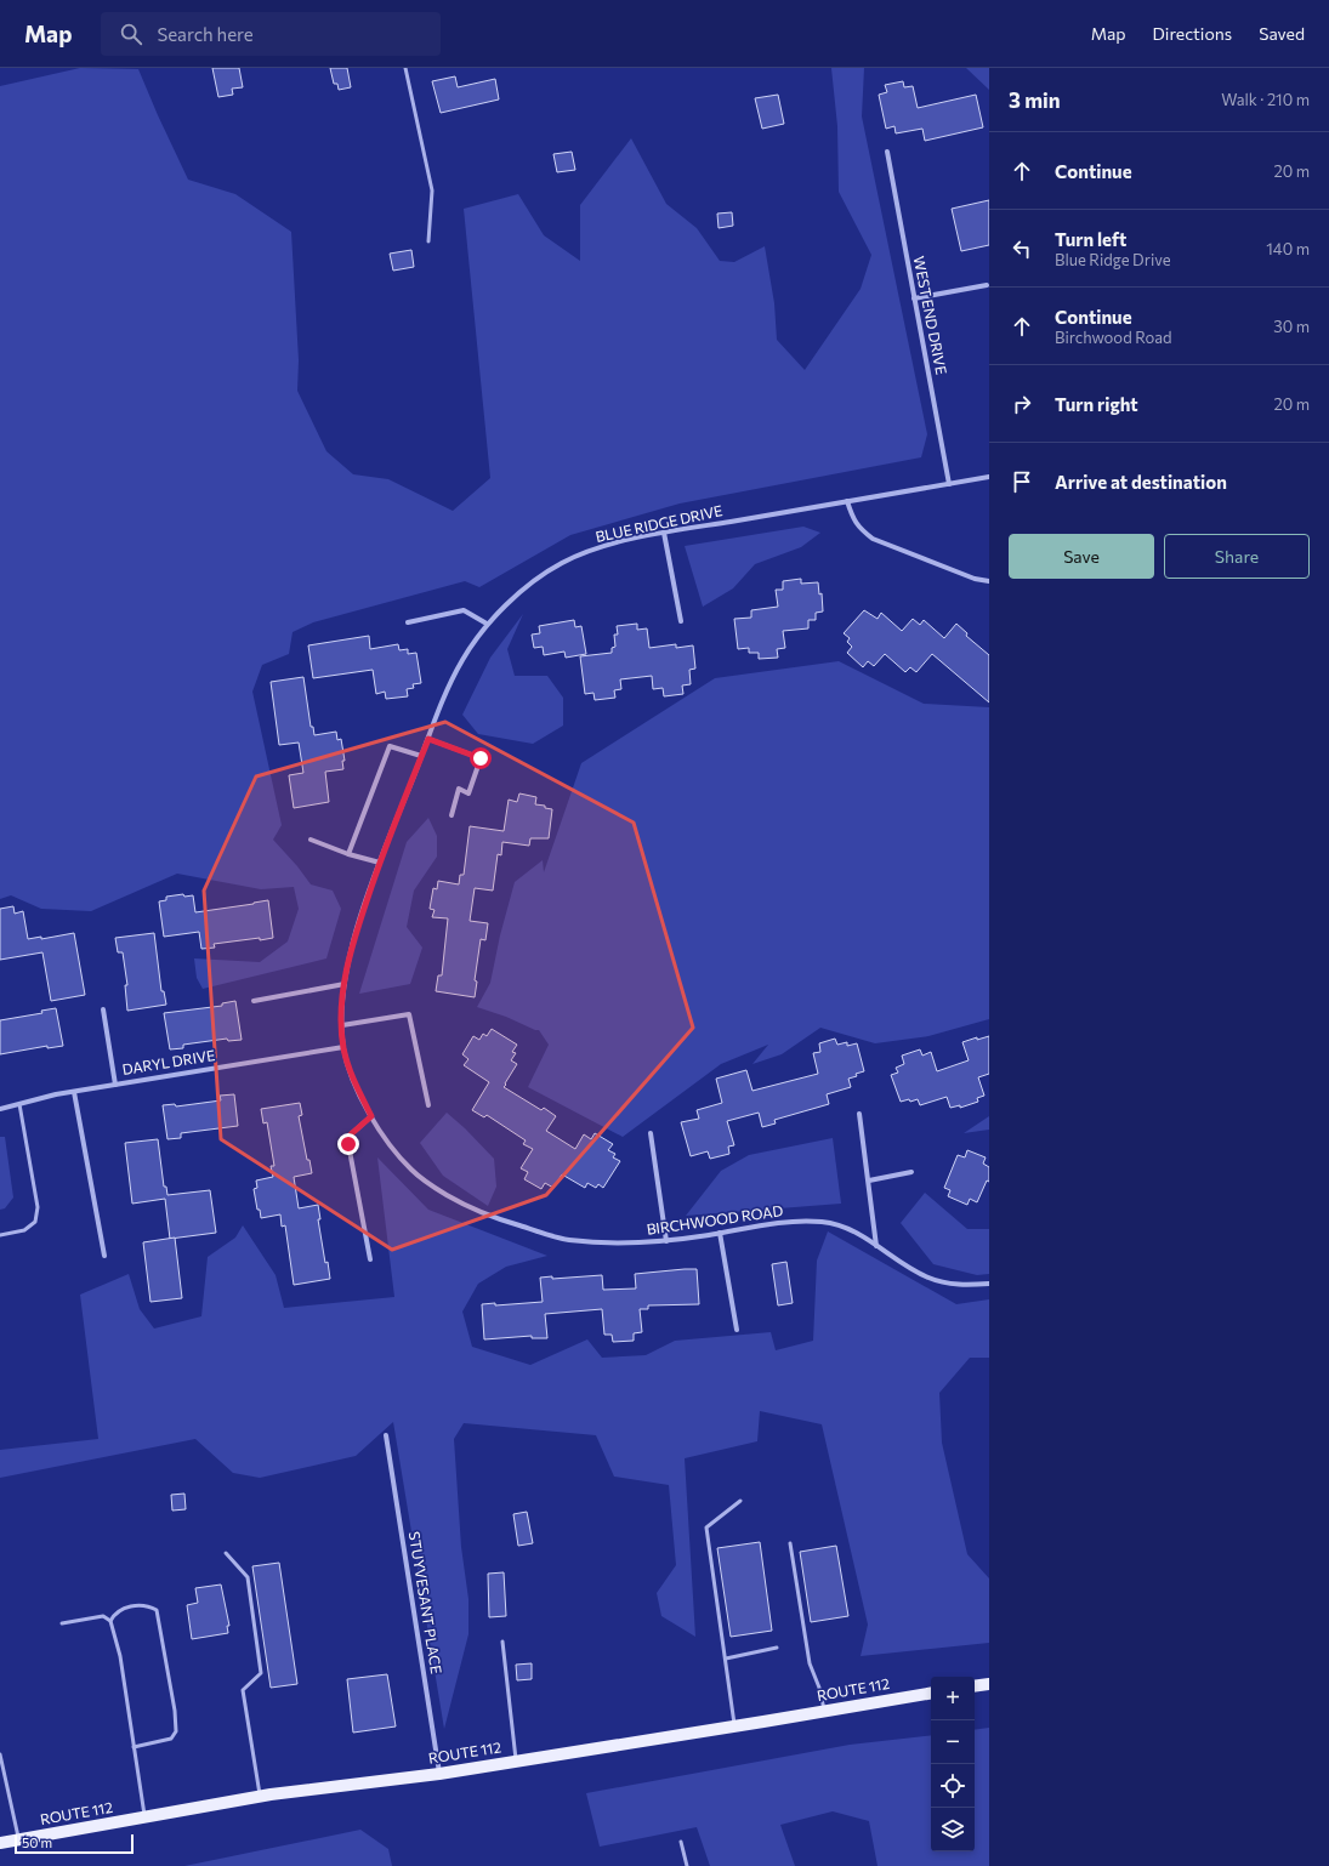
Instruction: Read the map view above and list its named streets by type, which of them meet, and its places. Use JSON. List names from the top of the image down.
{
  "streets": {
    "main road": ["ROUTE 112"],
    "street": [
      "WEST END DRIVE",
      "BLUE RIDGE DRIVE",
      "DARYL DRIVE",
      "BIRCHWOOD ROAD",
      "STUYVESANT PLACE"
    ]
  },
  "crossings": [
    ["WEST END DRIVE", "BLUE RIDGE DRIVE"],
    ["BLUE RIDGE DRIVE", "DARYL DRIVE"],
    ["BLUE RIDGE DRIVE", "BIRCHWOOD ROAD"],
    ["DARYL DRIVE", "BIRCHWOOD ROAD"],
    ["STUYVESANT PLACE", "ROUTE 112"]
  ],
  "scale_bar": "50 m",
  "page": {
    "header": "Map",
    "search": "Search here",
    "nav": ["Map", "Directions", "Saved"],
    "heading": ["3 min", "Walk · 210 m"],
    "list": [
      ["Continue", "20 m"],
      ["Turn left", "Blue Ridge Drive", "140 m"],
      ["Continue", "Birchwood Road", "30 m"],
      ["Turn right", "20 m"],
      "Arrive at destination"
    ],
    "buttons": ["Save", "Share"],
    "map_buttons": ["+", "−"],
    "scale": "50 m"
  }
}
